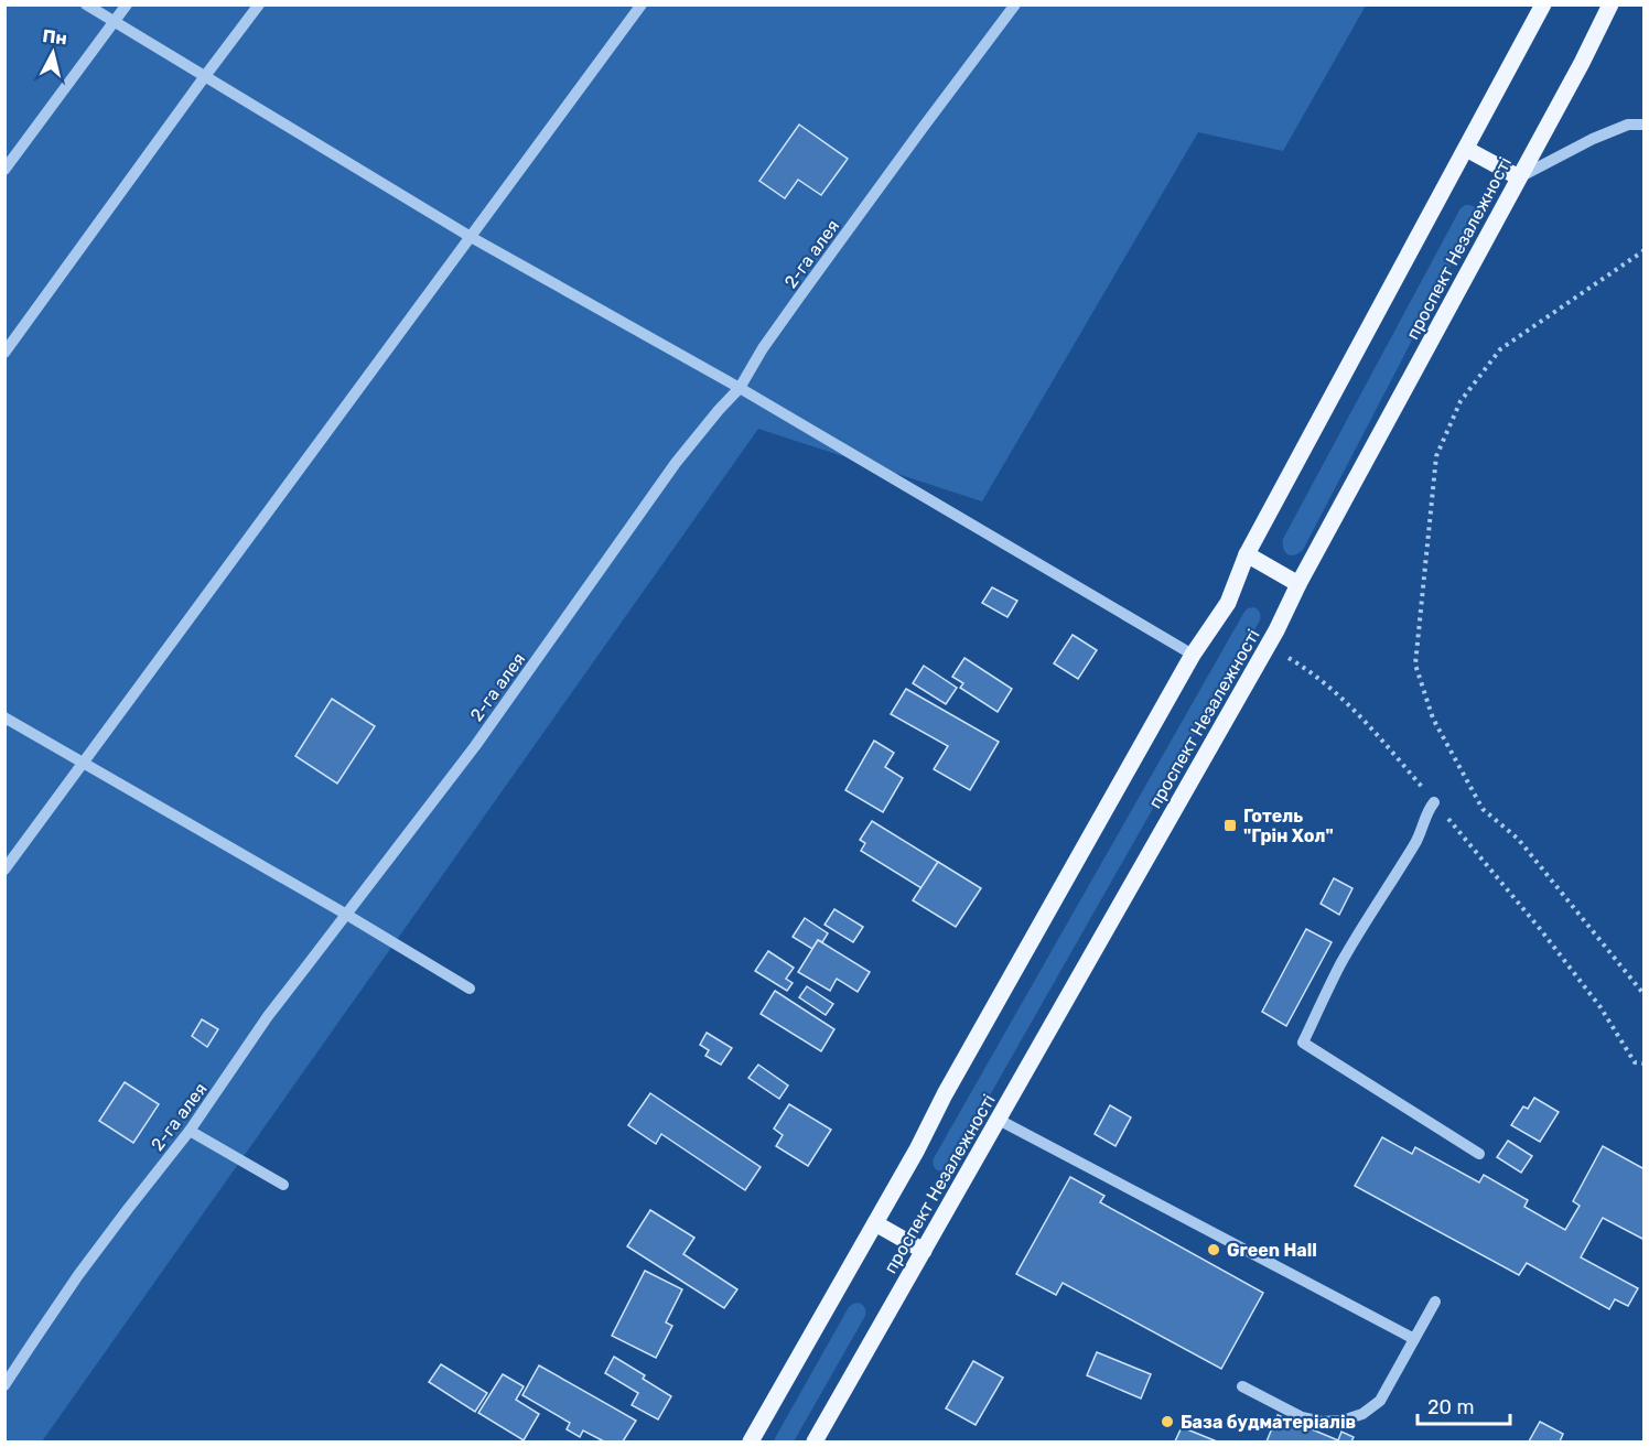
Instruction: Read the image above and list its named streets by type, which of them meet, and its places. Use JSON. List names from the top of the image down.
{
  "streets": {
    "main road": ["проспект Незалежності"],
    "street": ["2-га алея"]
  },
  "places": {
    "transit": ["Готель \"Грін Хол\""],
    "other": ["Green Hall", "База будматеріалів"]
  },
  "scale_bar": "20 m",
  "north": "top"
}
